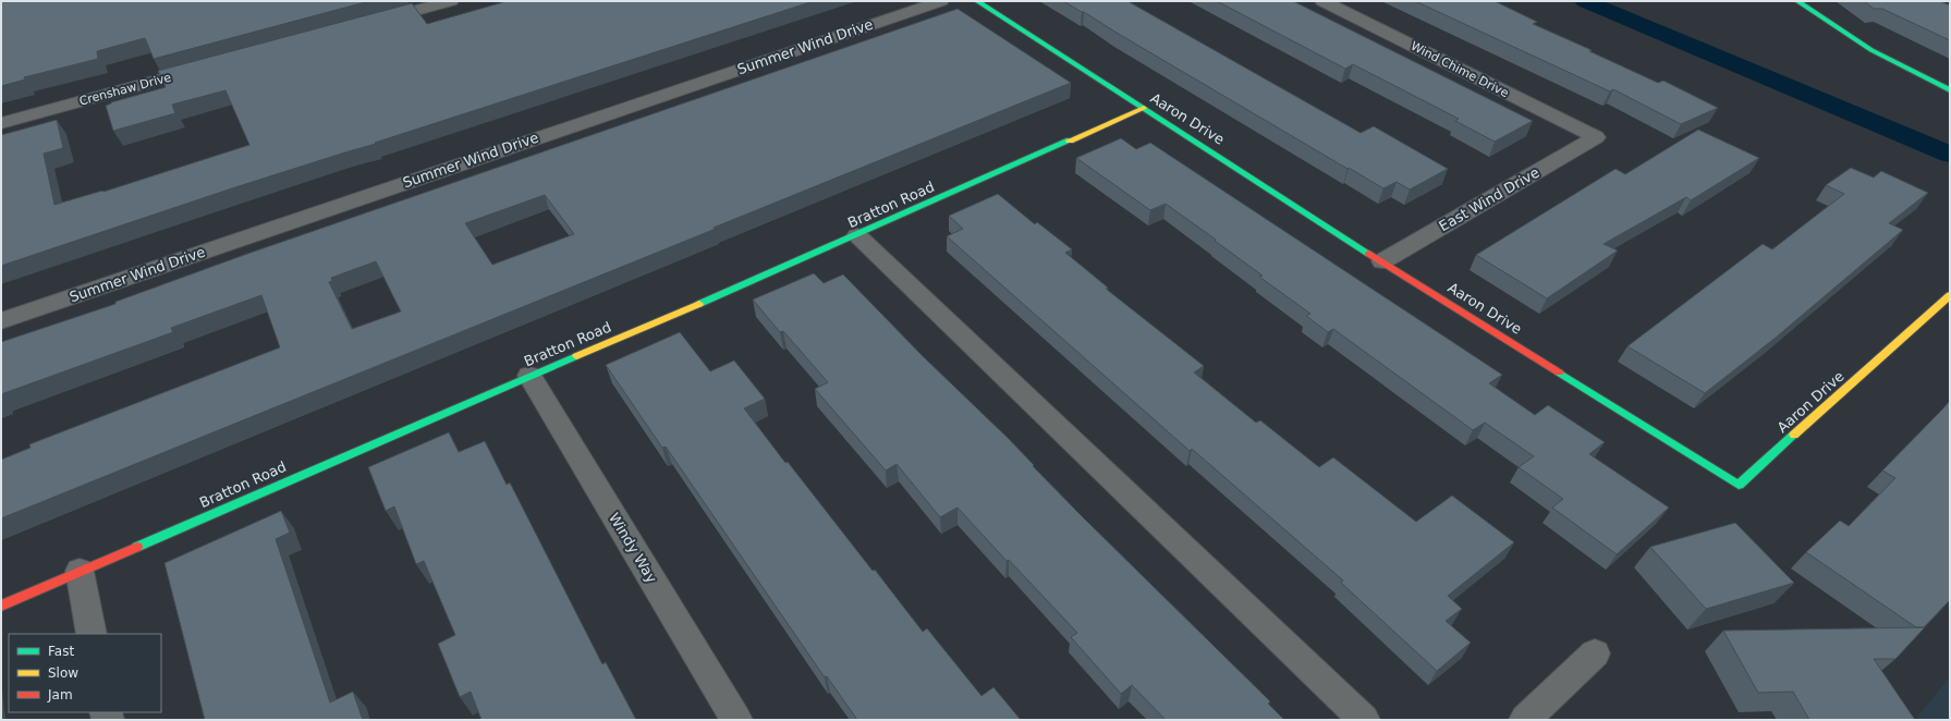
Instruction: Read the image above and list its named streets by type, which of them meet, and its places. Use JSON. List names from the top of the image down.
{
  "streets": {
    "street": [
      "Summer Wind Drive",
      "Wind Chime Drive",
      "Crenshaw Drive",
      "Aaron Drive",
      "East Wind Drive",
      "Bratton Road",
      "Windy Way"
    ]
  },
  "crossings": [
    ["Wind Chime Drive", "East Wind Drive"],
    ["Aaron Drive", "East Wind Drive"],
    ["Aaron Drive", "Bratton Road"],
    ["Bratton Road", "Windy Way"]
  ],
  "legend": ["Fast", "Slow", "Jam"]
}
